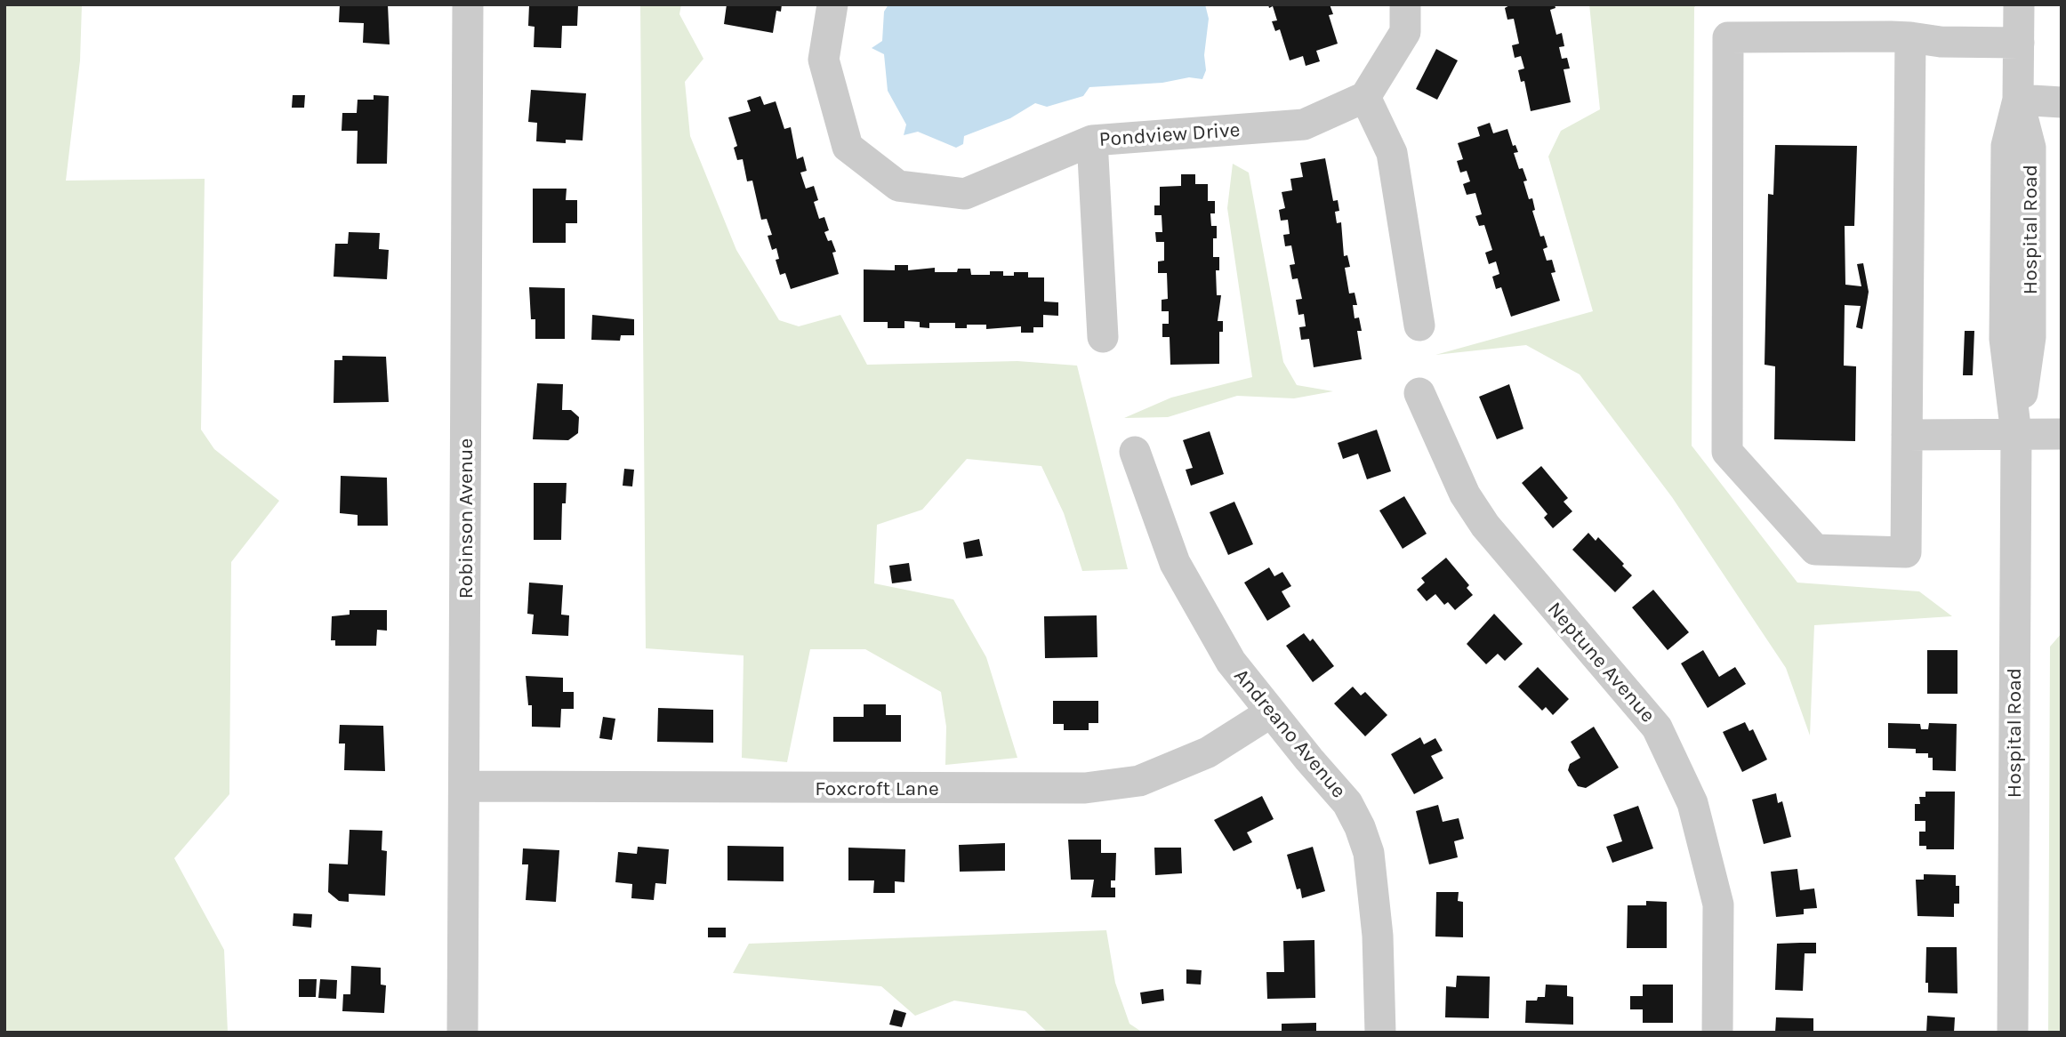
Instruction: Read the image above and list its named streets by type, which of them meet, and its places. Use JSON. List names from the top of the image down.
{
  "streets": {
    "street": [
      "Pondview Drive",
      "Hospital Road",
      "Robinson Avenue",
      "Neptune Avenue",
      "Andreano Avenue",
      "Foxcroft Lane"
    ]
  },
  "crossings": [
    ["Robinson Avenue", "Foxcroft Lane"],
    ["Andreano Avenue", "Foxcroft Lane"]
  ]
}
